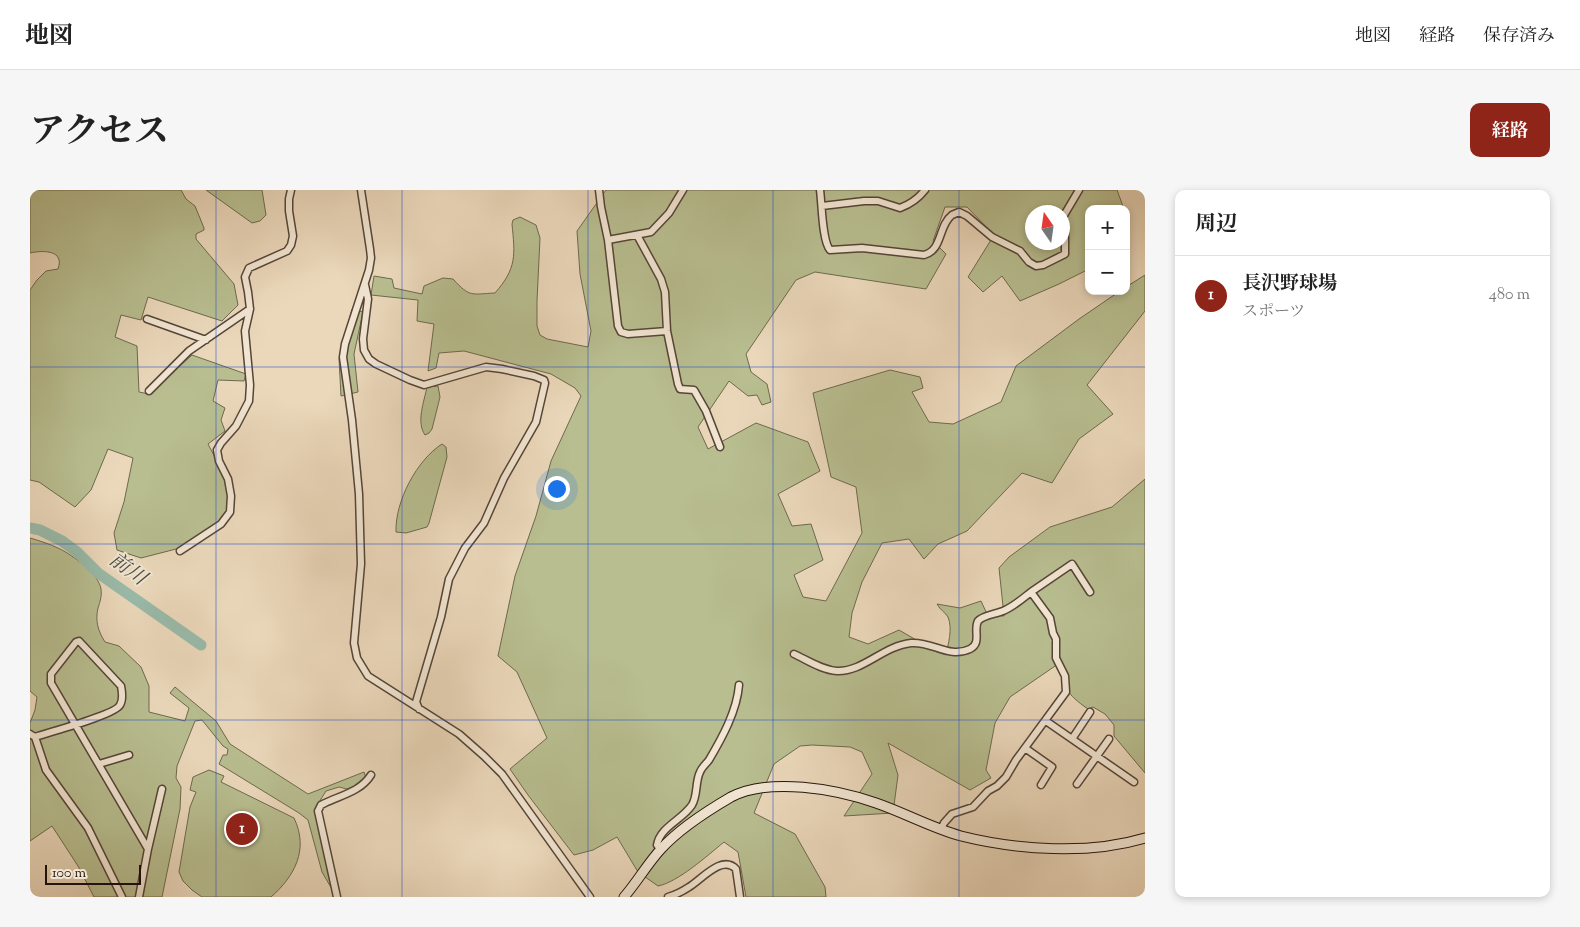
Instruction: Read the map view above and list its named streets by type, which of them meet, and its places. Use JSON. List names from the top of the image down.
{
  "water": ["前川"],
  "scale_bar": "100 m",
  "north": "top",
  "page": {
    "header": "地図",
    "nav": ["地図", "経路", "保存済み"],
    "title": "アクセス",
    "buttons": "経路",
    "heading": "周辺",
    "map_buttons": ["+", "−"],
    "list": [
      {
        "mark": "1",
        "name": "長沢野球場",
        "note": "スポーツ",
        "value": "480 m"
      }
    ],
    "pins": "1",
    "scale": "100 m"
  }
}
